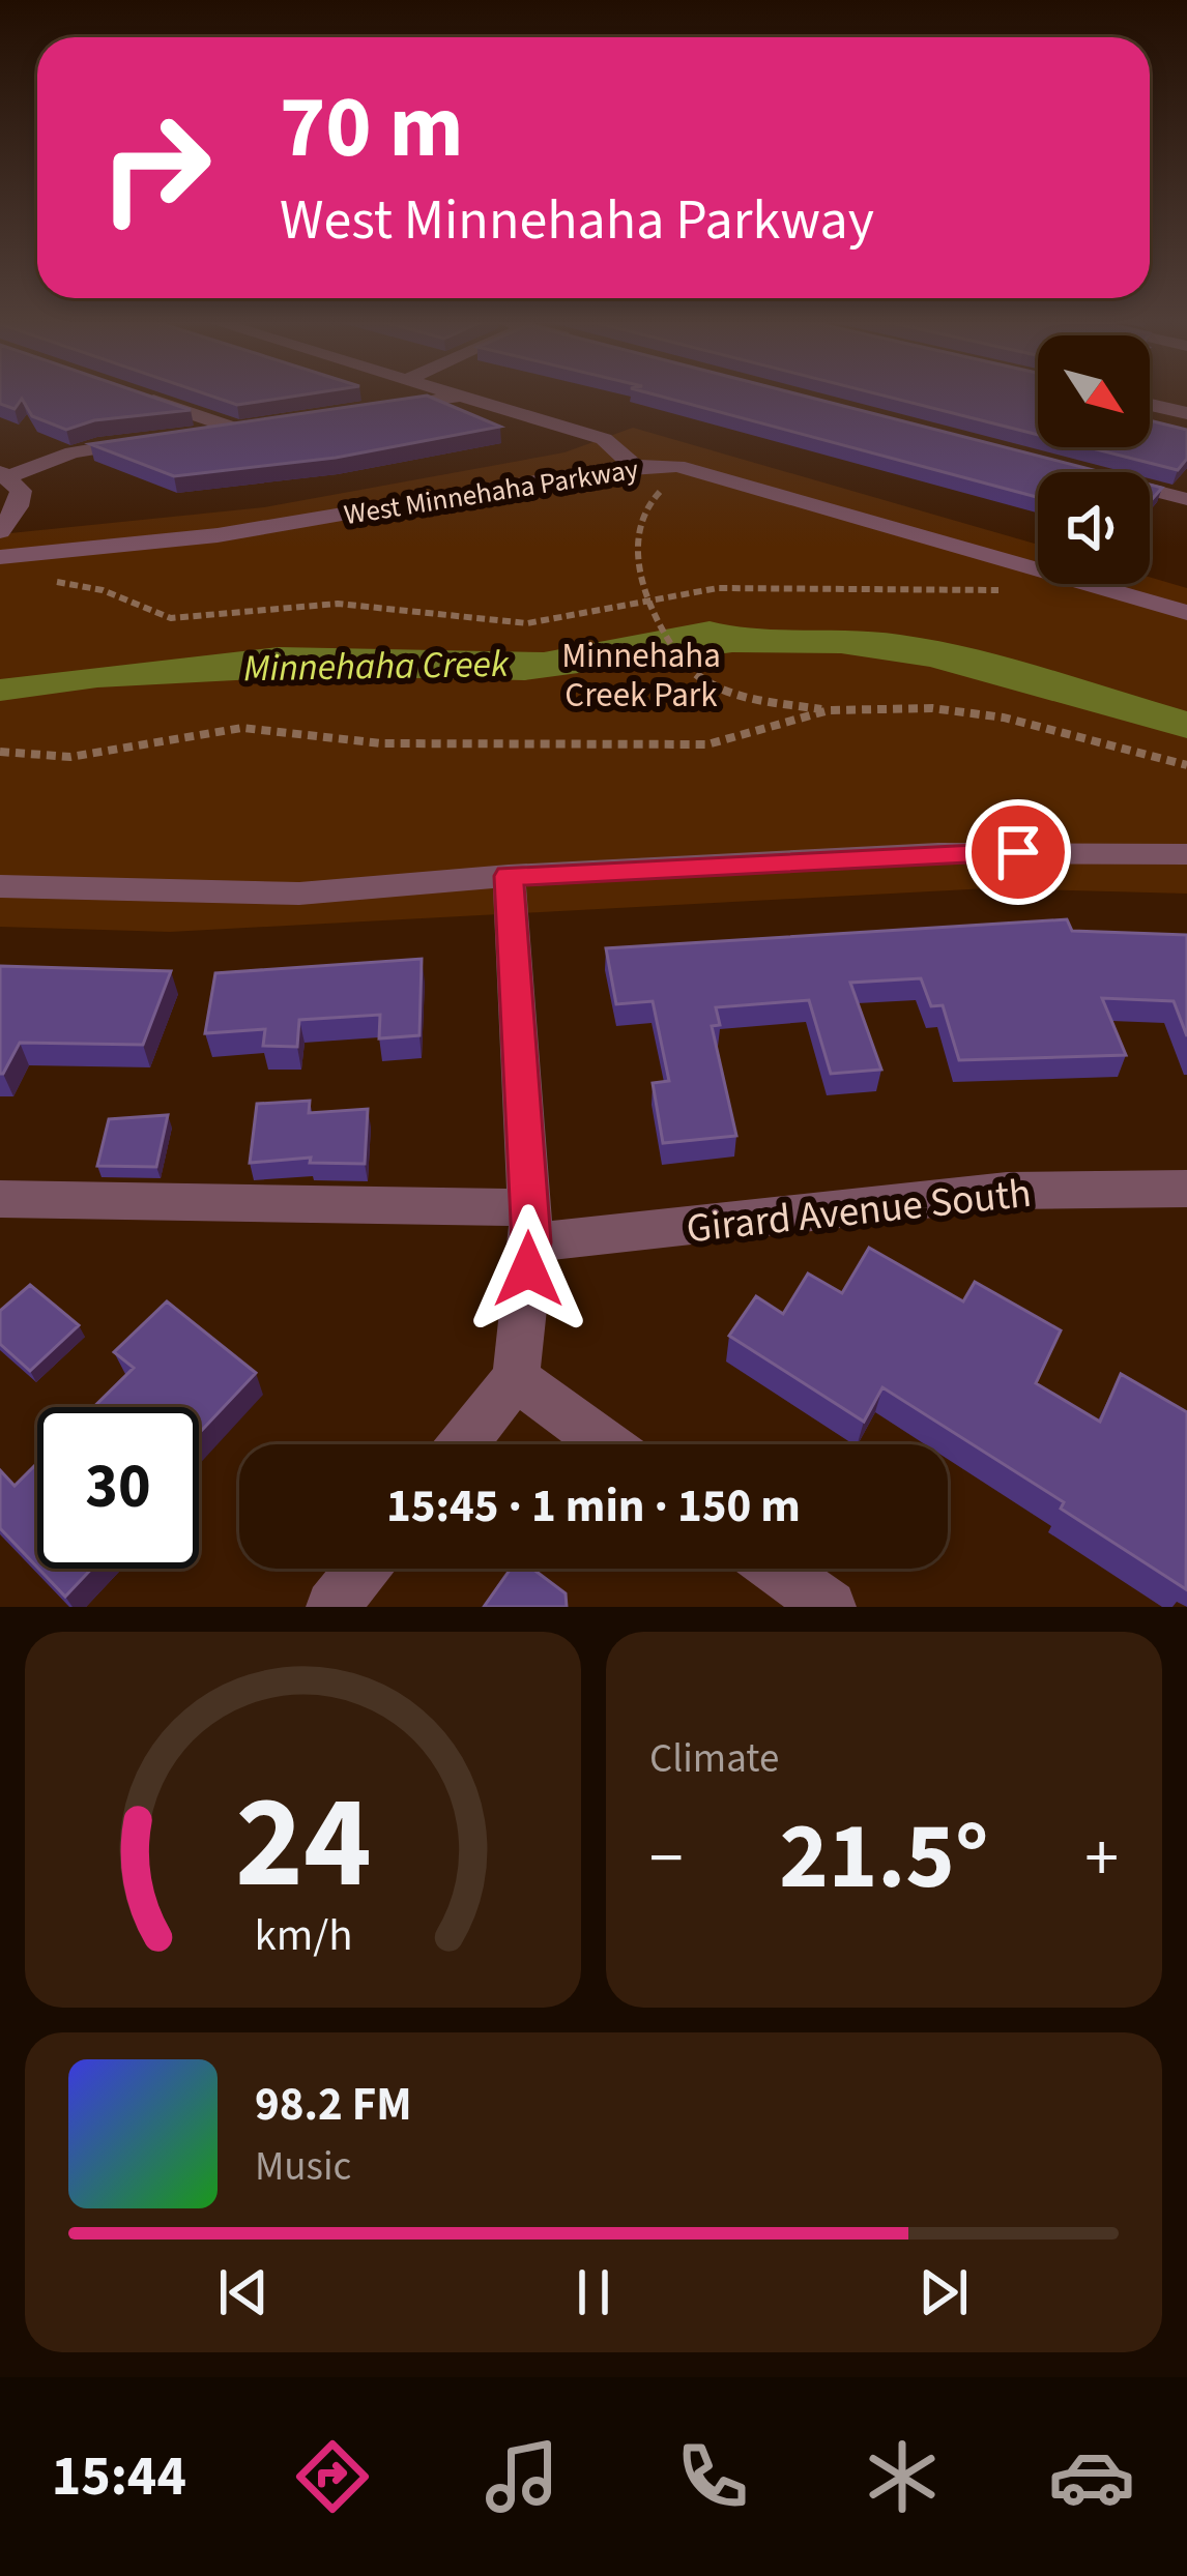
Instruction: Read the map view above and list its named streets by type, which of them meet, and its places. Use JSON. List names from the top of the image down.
{
  "streets": {
    "street": ["West Minnehaha Parkway", "Girard Avenue South"]
  },
  "water": ["Minnehaha Creek"],
  "parks": ["Minnehaha Creek Park"],
  "north": "bottom right",
  "page": {
    "turn": ["70 m", "West Minnehaha Parkway"],
    "limit": "30",
    "trip": "15:45 · 1 min · 150 m",
    "tile": "Climate",
    "heat": ["−", "21.5°", "+"],
    "song": ["98.2 FM", "Music"],
    "tabs": "15:44",
    "gauge": ["24", "km/h"]
  }
}
